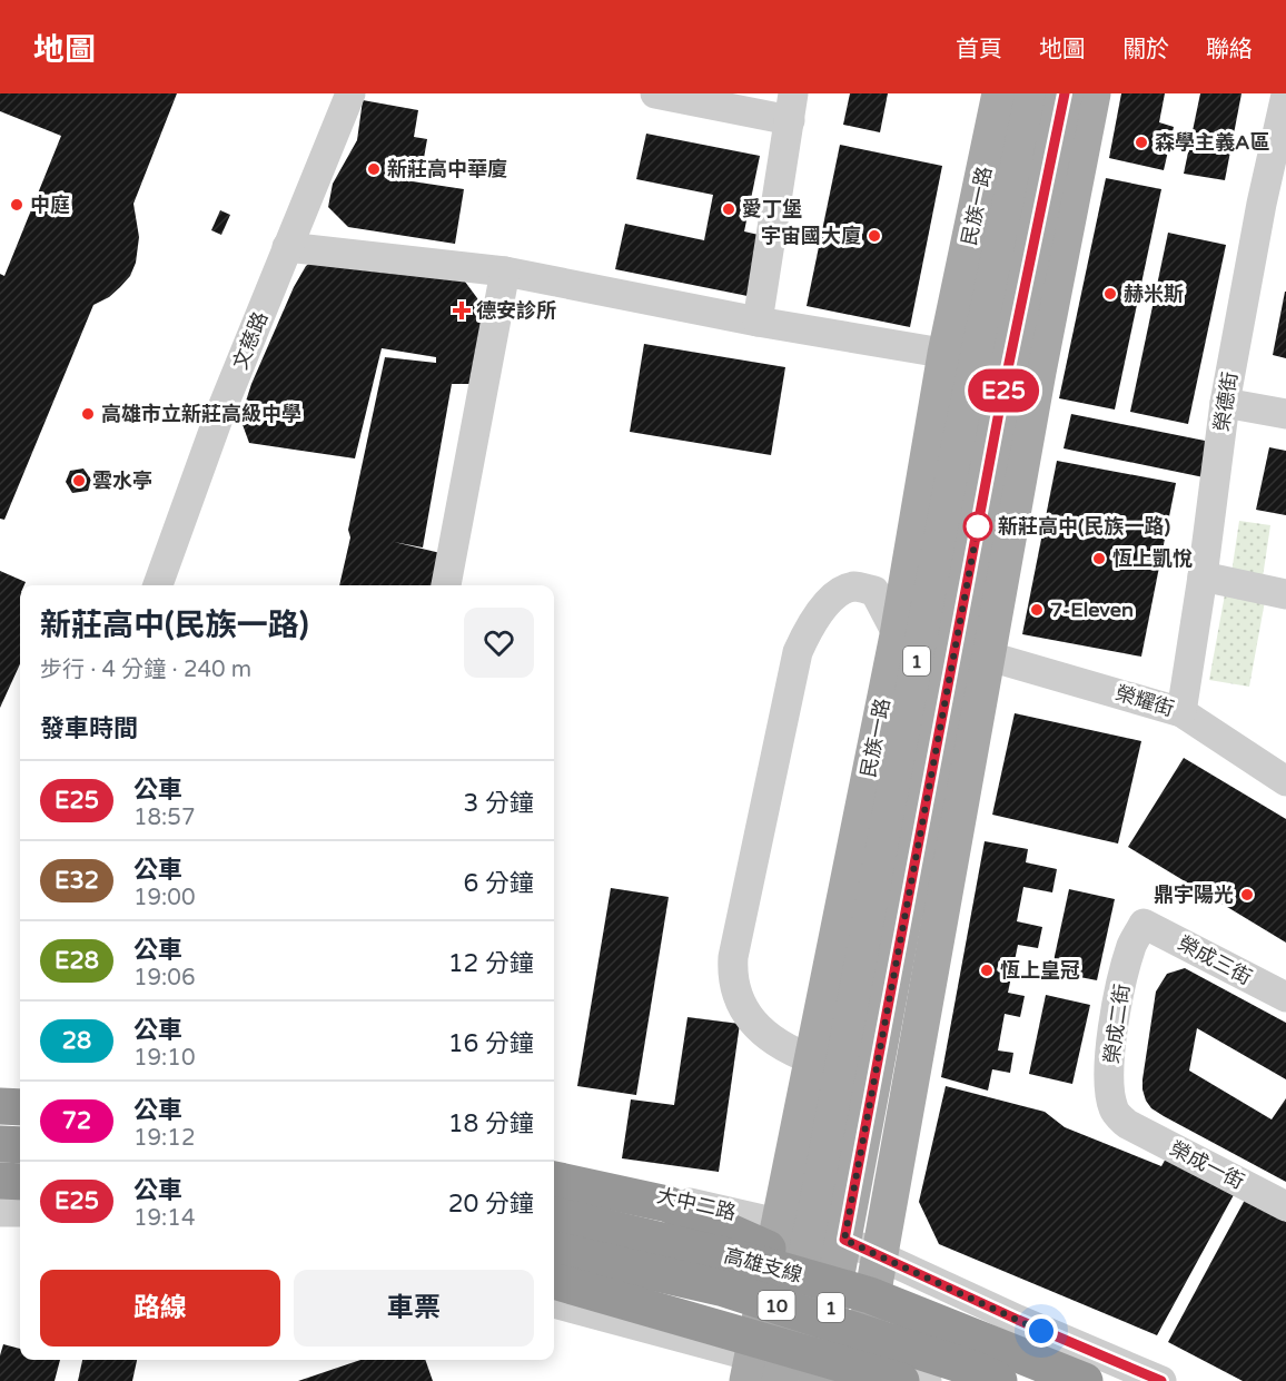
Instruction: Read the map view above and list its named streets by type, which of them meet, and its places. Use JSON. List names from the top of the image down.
{
  "streets": {
    "highway": ["高雄支線", "10"],
    "main road": ["民族一路", "1"],
    "street": [
      "文慈路",
      "榮德街",
      "榮耀街",
      "榮成三街",
      "榮成二街",
      "榮成一街",
      "大中二路"
    ]
  },
  "crossings": [
    ["民族一路", "榮耀街"],
    ["民族一路", "大中二路"],
    ["榮德街", "榮耀街"],
    ["榮成三街", "榮成二街"],
    ["榮成二街", "榮成一街"]
  ],
  "places": {
    "other": [
      "森學主義A區",
      "新莊高中華廈",
      "中庭",
      "愛丁堡",
      "宇宙國大廈",
      "赫米斯",
      "高雄市立新莊高級中學",
      "雲水亭",
      "新莊高中(民族一路)",
      "恆上凱悅",
      "7-Eleven",
      "鼎宇陽光",
      "恆上皇冠"
    ],
    "health": ["德安診所"]
  },
  "lines": ["bus line E25"],
  "page": {
    "header": "地圖",
    "nav": [
      "首頁",
      "地圖",
      "關於",
      "聯絡"
    ],
    "on_map": "E25",
    "heading": [
      ["新莊高中(民族一路)", "步行 · 4 分鐘 · 240 m"],
      "發車時間"
    ],
    "list": [
      {
        "mark": "E25",
        "name": "公車",
        "note": "18:57",
        "value": "3 分鐘"
      },
      {
        "mark": "E32",
        "name": "公車",
        "note": "19:00",
        "value": "6 分鐘"
      },
      {
        "mark": "E28",
        "name": "公車",
        "note": "19:06",
        "value": "12 分鐘"
      },
      {
        "mark": "28",
        "name": "公車",
        "note": "19:10",
        "value": "16 分鐘"
      },
      {
        "mark": "72",
        "name": "公車",
        "note": "19:12",
        "value": "18 分鐘"
      },
      {
        "mark": "E25",
        "name": "公車",
        "note": "19:14",
        "value": "20 分鐘"
      }
    ],
    "buttons": ["路線", "車票"]
  }
}
